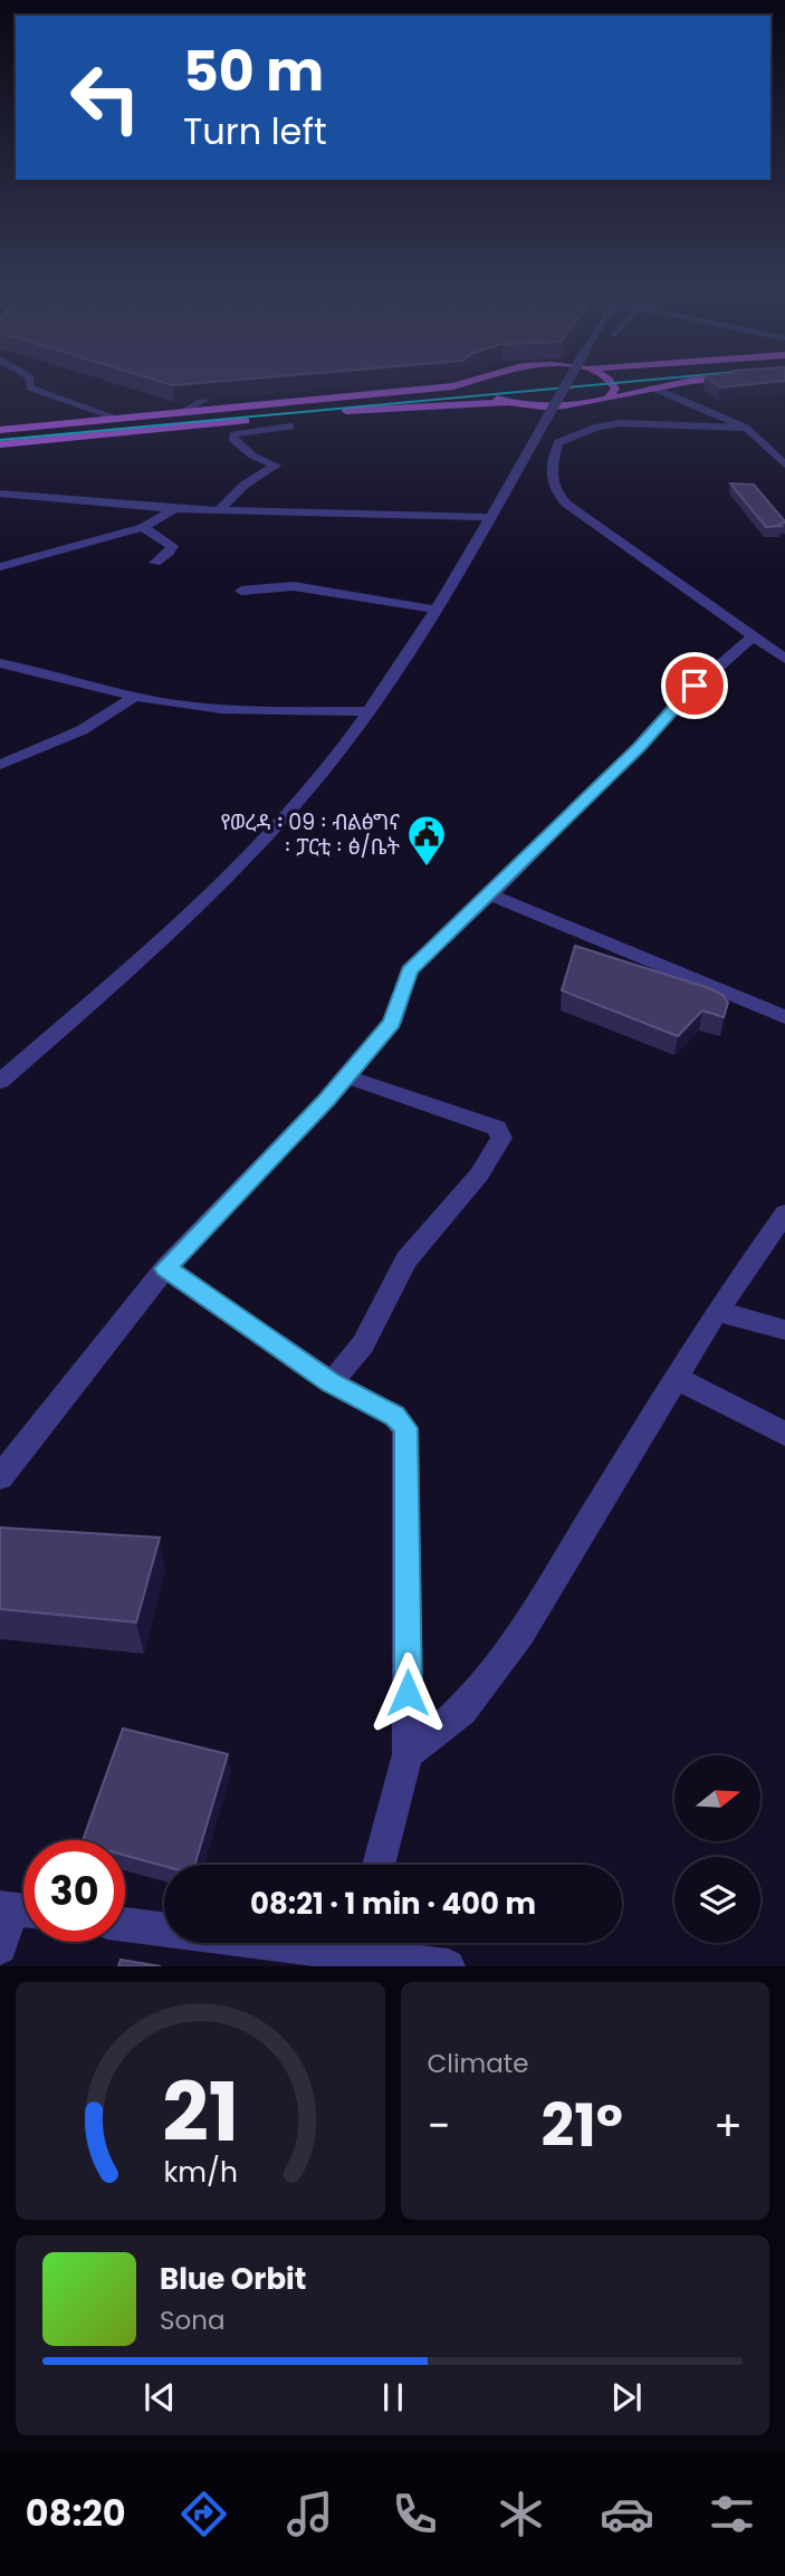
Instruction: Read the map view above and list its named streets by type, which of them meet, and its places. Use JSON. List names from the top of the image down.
{
  "places": {
    "public building": ["የወረዳ ፡ 09 ፡ ብልፅግና ፡ ፓርቲ ፡ ፅ/ቤት"]
  },
  "north": "right",
  "page": {
    "turn": ["50 m", "Turn left"],
    "limit": "30",
    "trip": "08:21 · 1 min · 400 m",
    "tile": "Climate",
    "heat": ["−", "21°", "+"],
    "song": ["Blue Orbit", "Sona"],
    "tabs": "08:20",
    "gauge": ["21", "km/h"]
  }
}
